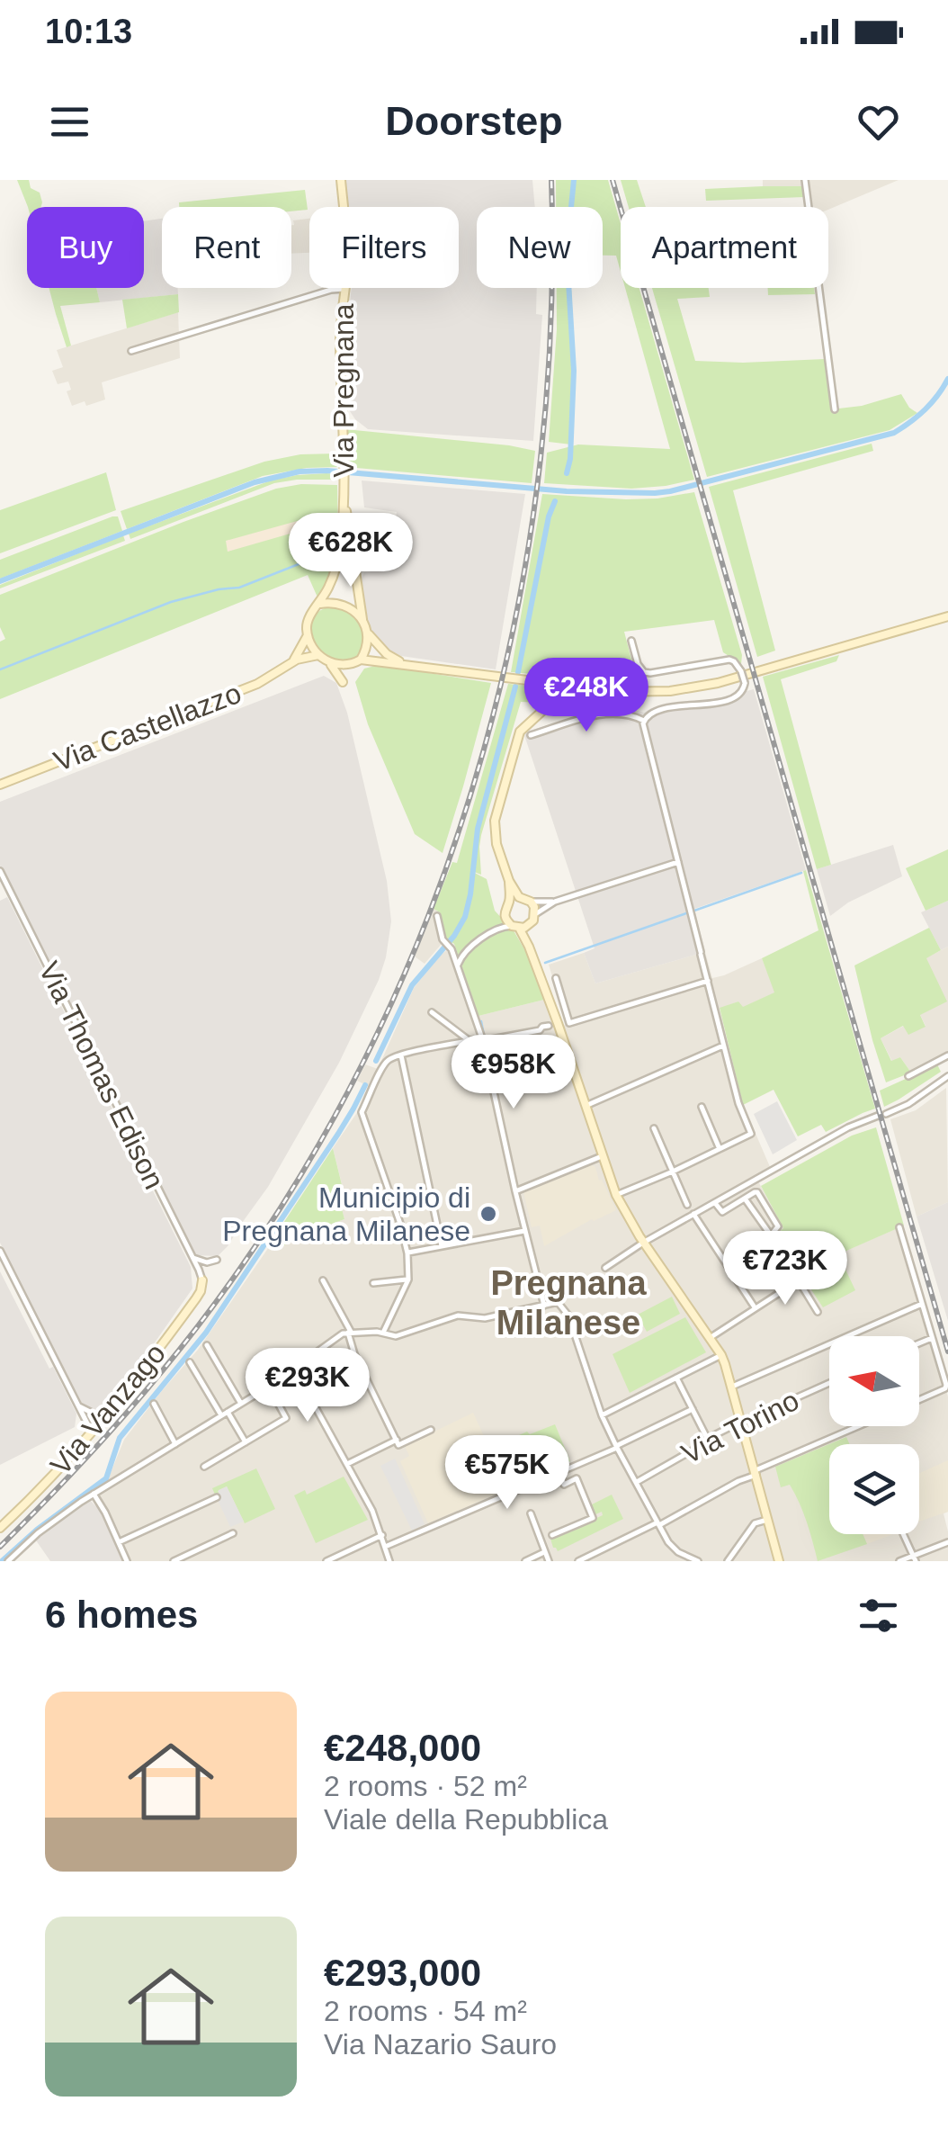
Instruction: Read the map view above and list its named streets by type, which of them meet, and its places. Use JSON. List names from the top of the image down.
{
  "streets": {
    "street": [
      "Via Pregnana",
      "Via Castellazzo",
      "Via Thomas Edison",
      "Via Vanzago",
      "Via Torino"
    ]
  },
  "crossings": [
    ["Via Pregnana", "Via Castellazzo"],
    ["Via Thomas Edison", "Via Vanzago"]
  ],
  "districts": ["Pregnana Milanese"],
  "places": ["Municipio di Pregnana Milanese"],
  "north": "left",
  "page": {
    "status": "10:13",
    "header": "Doorstep",
    "chip": [
      "Buy",
      "Rent",
      "Filters",
      "New",
      "Apartment"
    ],
    "price": [
      "€628K",
      "€248K",
      "€958K",
      "€723K",
      "€293K",
      "€575K"
    ],
    "heading": "6 homes",
    "list": [
      {
        "name": "€248,000",
        "note": "2 rooms · 52 m² · Viale della Repubblica"
      },
      {
        "name": "€293,000",
        "note": "2 rooms · 54 m² · Via Nazario Sauro"
      }
    ]
  }
}
